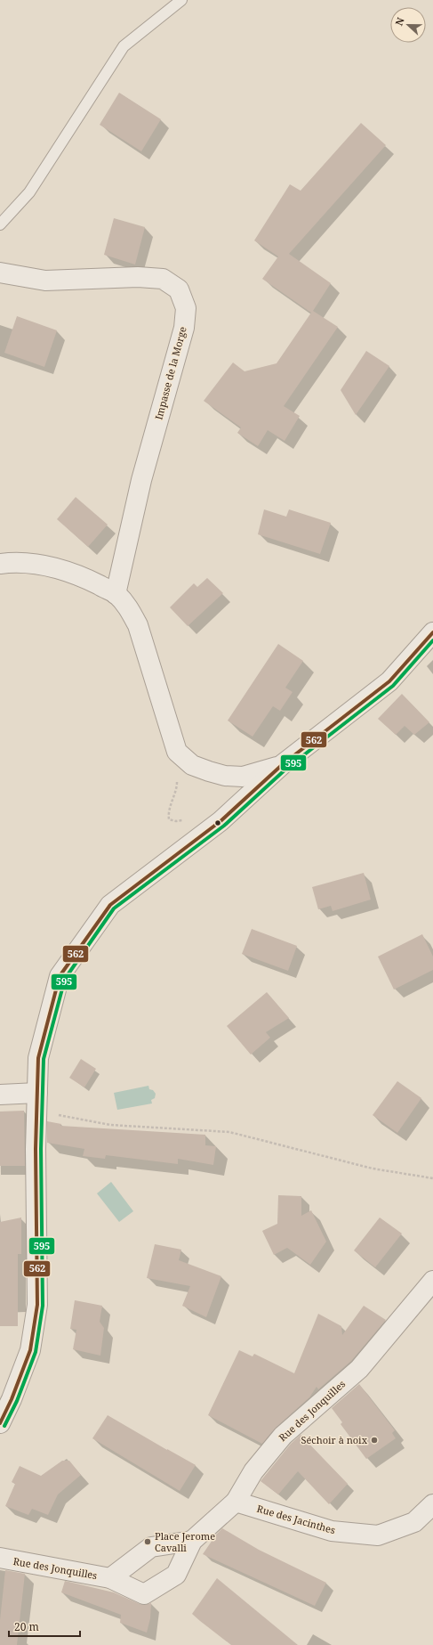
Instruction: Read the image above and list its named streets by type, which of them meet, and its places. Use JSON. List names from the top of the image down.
{
  "streets": {
    "street": ["Impasse de la Morge", "Rue des Jonquilles", "Rue des Jacinthes"]
  },
  "crossings": [
    ["Rue des Jonquilles", "Rue des Jacinthes"]
  ],
  "places": ["Séchoir à noix", "Place Jerome Cavalli"],
  "lines": ["transit line 562", "transit line 595"],
  "scale_bar": "20 m",
  "north": "left"
}
